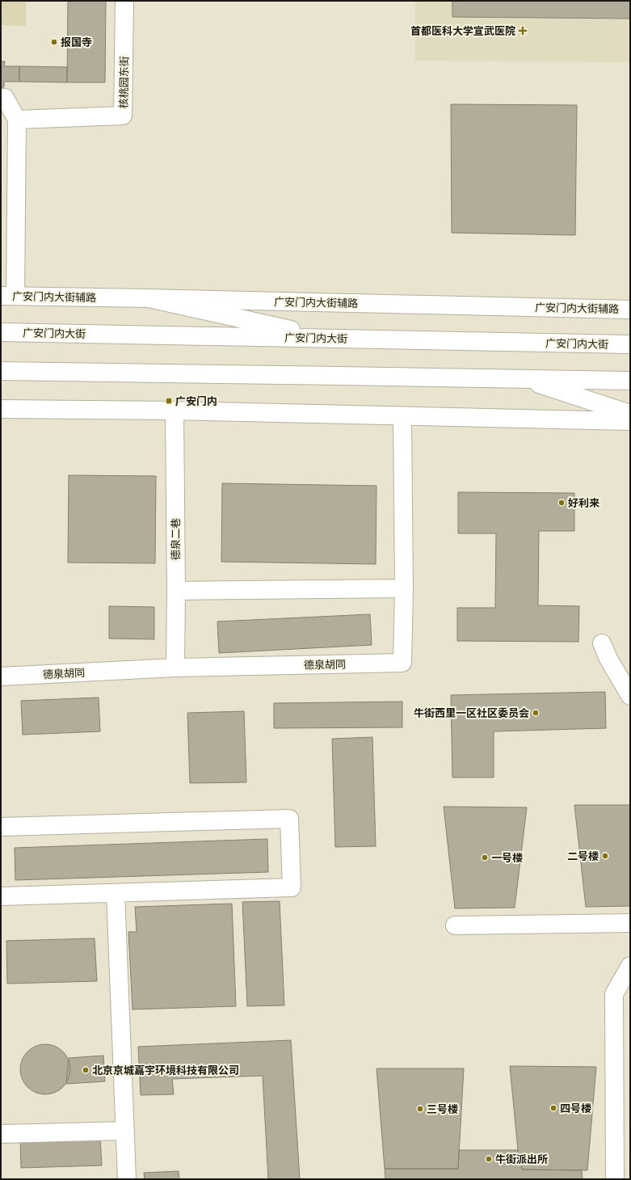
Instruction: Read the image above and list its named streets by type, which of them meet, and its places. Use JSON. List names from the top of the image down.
{
  "streets": {
    "street": [
      "核桃园东街",
      "广安门内大街辅路",
      "广安门内大街",
      "德泉二巷",
      "德泉胡同"
    ]
  },
  "crossings": [
    ["德泉二巷", "德泉胡同"]
  ],
  "places": {
    "health": ["首都医科大学宣武医院"],
    "other": [
      "报国寺",
      "好利来",
      "牛街西里一区社区委员会",
      "二号楼",
      "一号楼",
      "北京京城嘉宇环境科技有限公司",
      "四号楼",
      "三号楼",
      "牛街派出所"
    ],
    "transit": ["广安门内"]
  }
}
